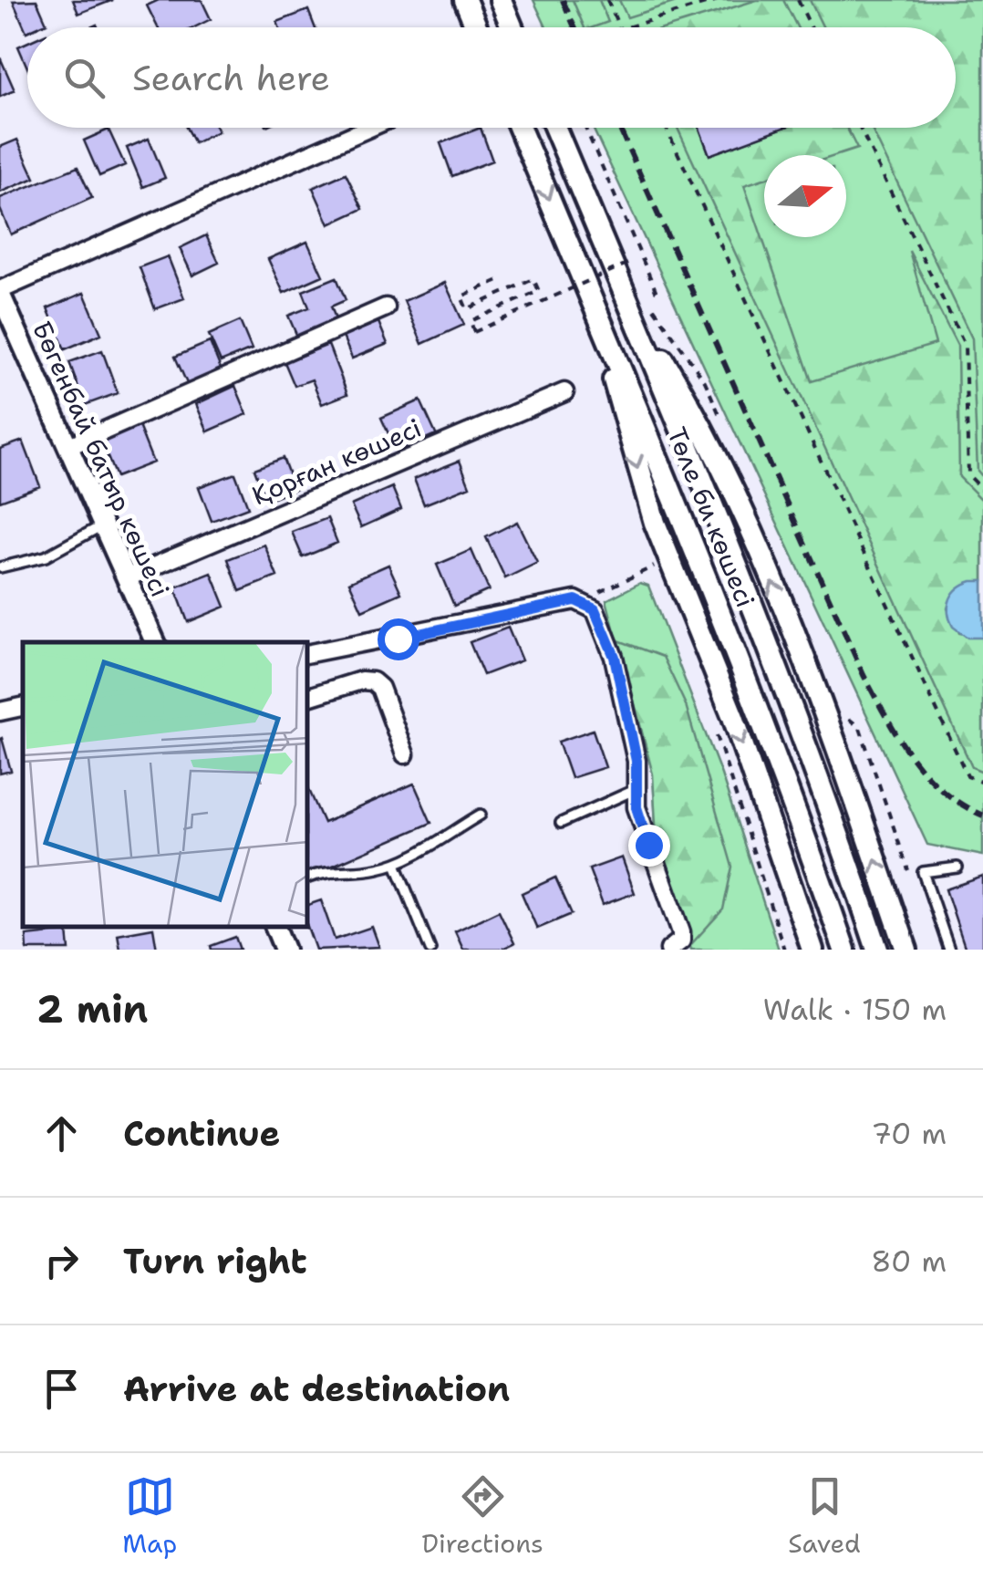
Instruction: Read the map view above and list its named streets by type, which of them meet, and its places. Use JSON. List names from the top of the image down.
{
  "streets": {
    "main road": ["Төле би көшесі"],
    "street": ["Бөгенбай батыр көшесі", "Қорған көшесі"]
  },
  "crossings": [
    ["Бөгенбай батыр көшесі", "Қорған көшесі"]
  ],
  "north": "right",
  "page": {
    "search": "Search here",
    "heading": ["2 min", "Walk · 150 m"],
    "list": [
      ["Continue", "70 m"],
      ["Turn right", "80 m"],
      "Arrive at destination"
    ],
    "nav": ["Map", "Directions", "Saved"]
  }
}
